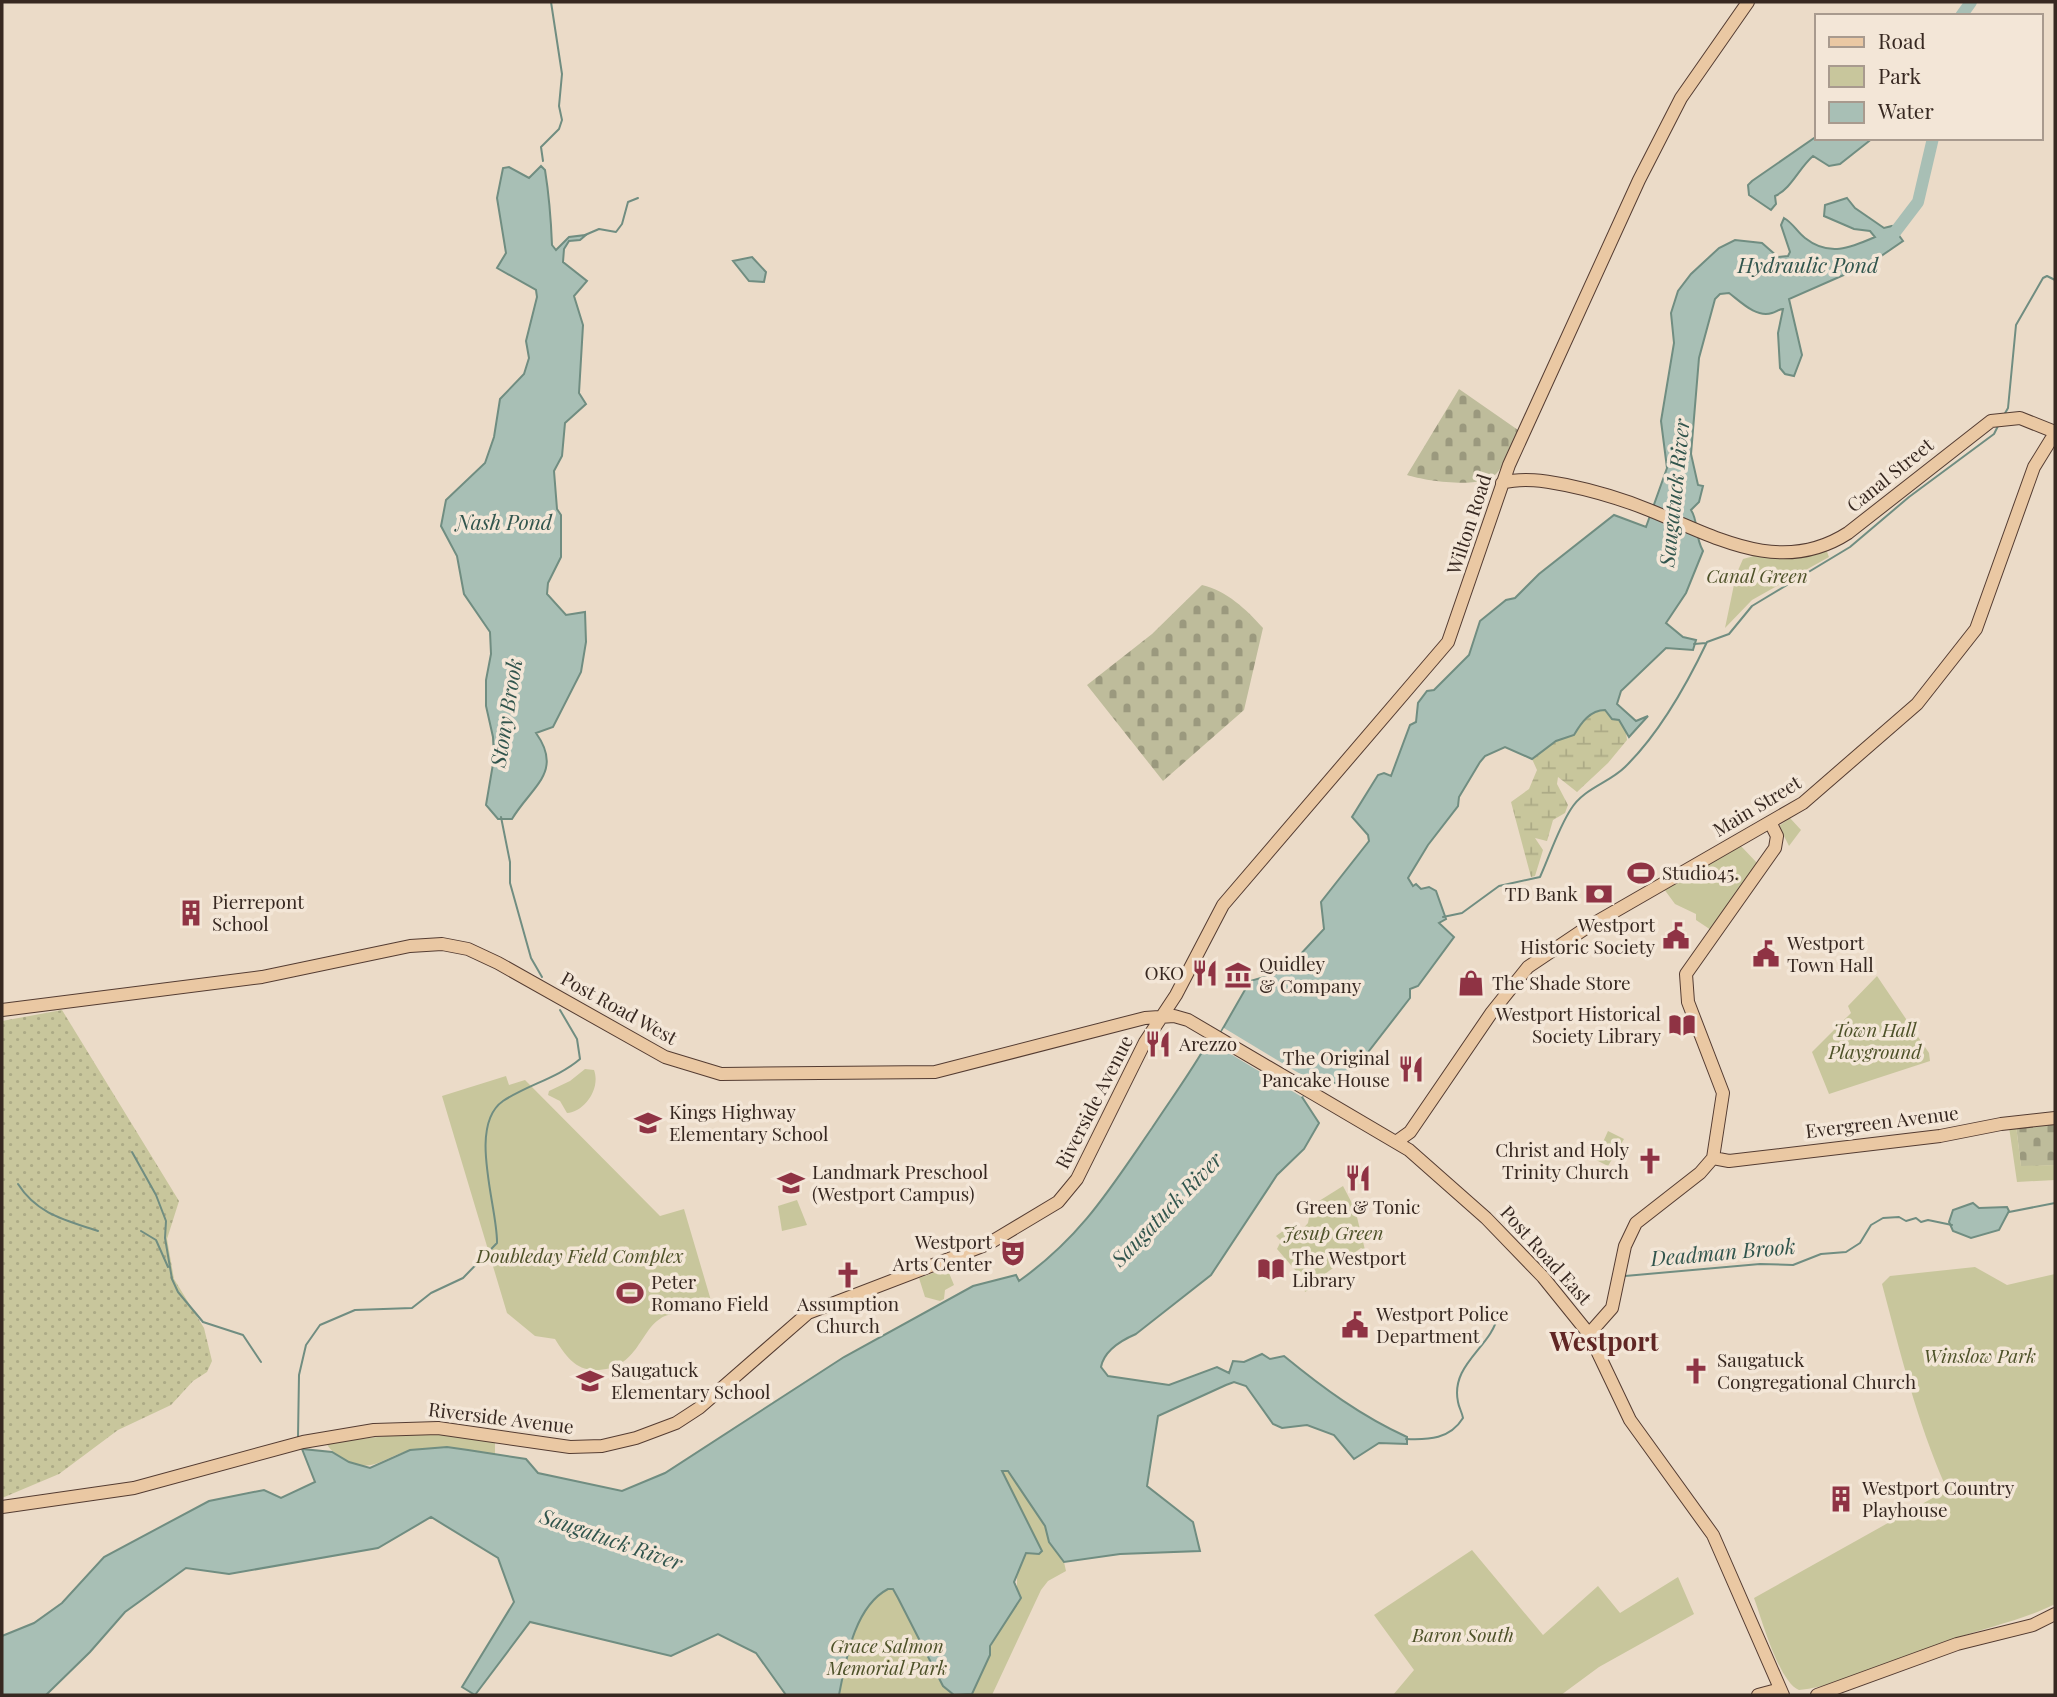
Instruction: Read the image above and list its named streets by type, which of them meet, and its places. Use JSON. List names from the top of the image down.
{
  "streets": {
    "main road": [
      "Canal Street",
      "Wilton Road",
      "Main Street",
      "Post Road West",
      "Riverside Avenue",
      "Evergreen Avenue",
      "Post Road East"
    ]
  },
  "crossings": [
    ["Canal Street", "Wilton Road"],
    ["Canal Street", "Main Street"],
    ["Wilton Road", "Post Road West"],
    ["Wilton Road", "Riverside Avenue"],
    ["Main Street", "Post Road East"],
    ["Post Road West", "Riverside Avenue"],
    ["Post Road West", "Post Road East"]
  ],
  "districts": ["Westport"],
  "water": [
    "Hydraulic Pond",
    "Saugatuck River",
    "Nash Pond",
    "Stony Brook",
    "Deadman Brook"
  ],
  "parks": [
    "Canal Green",
    "Town Hall Playground",
    "Jesup Green",
    "Doubleday Field Complex",
    "Winslow Park",
    "Baron South",
    "Grace Salmon Memorial Park"
  ],
  "places": {
    "sports": ["Studio45.", "Peter Romano Field"],
    "bank": ["TD Bank"],
    "building": ["Pierrepont School", "Westport Country Playhouse"],
    "public building": ["Westport Historic Society", "Westport Town Hall", "Westport Police Department"],
    "restaurant": [
      "OKO",
      "Arezzo",
      "The Original Pancake House",
      "Green & Tonic"
    ],
    "museum": ["Quidley & Company"],
    "shop": ["The Shade Store"],
    "library": ["Westport Historical Society Library", "The Westport Library"],
    "school or university": ["Kings Highway Elementary School", "Landmark Preschool (Westport Campus)", "Saugatuck Elementary School"],
    "church": ["Christ and Holy Trinity Church", "Assumption Church", "Saugatuck Congregational Church"],
    "theatre": ["Westport Arts Center"]
  },
  "legend": ["Road", "Park", "Water"]
}
